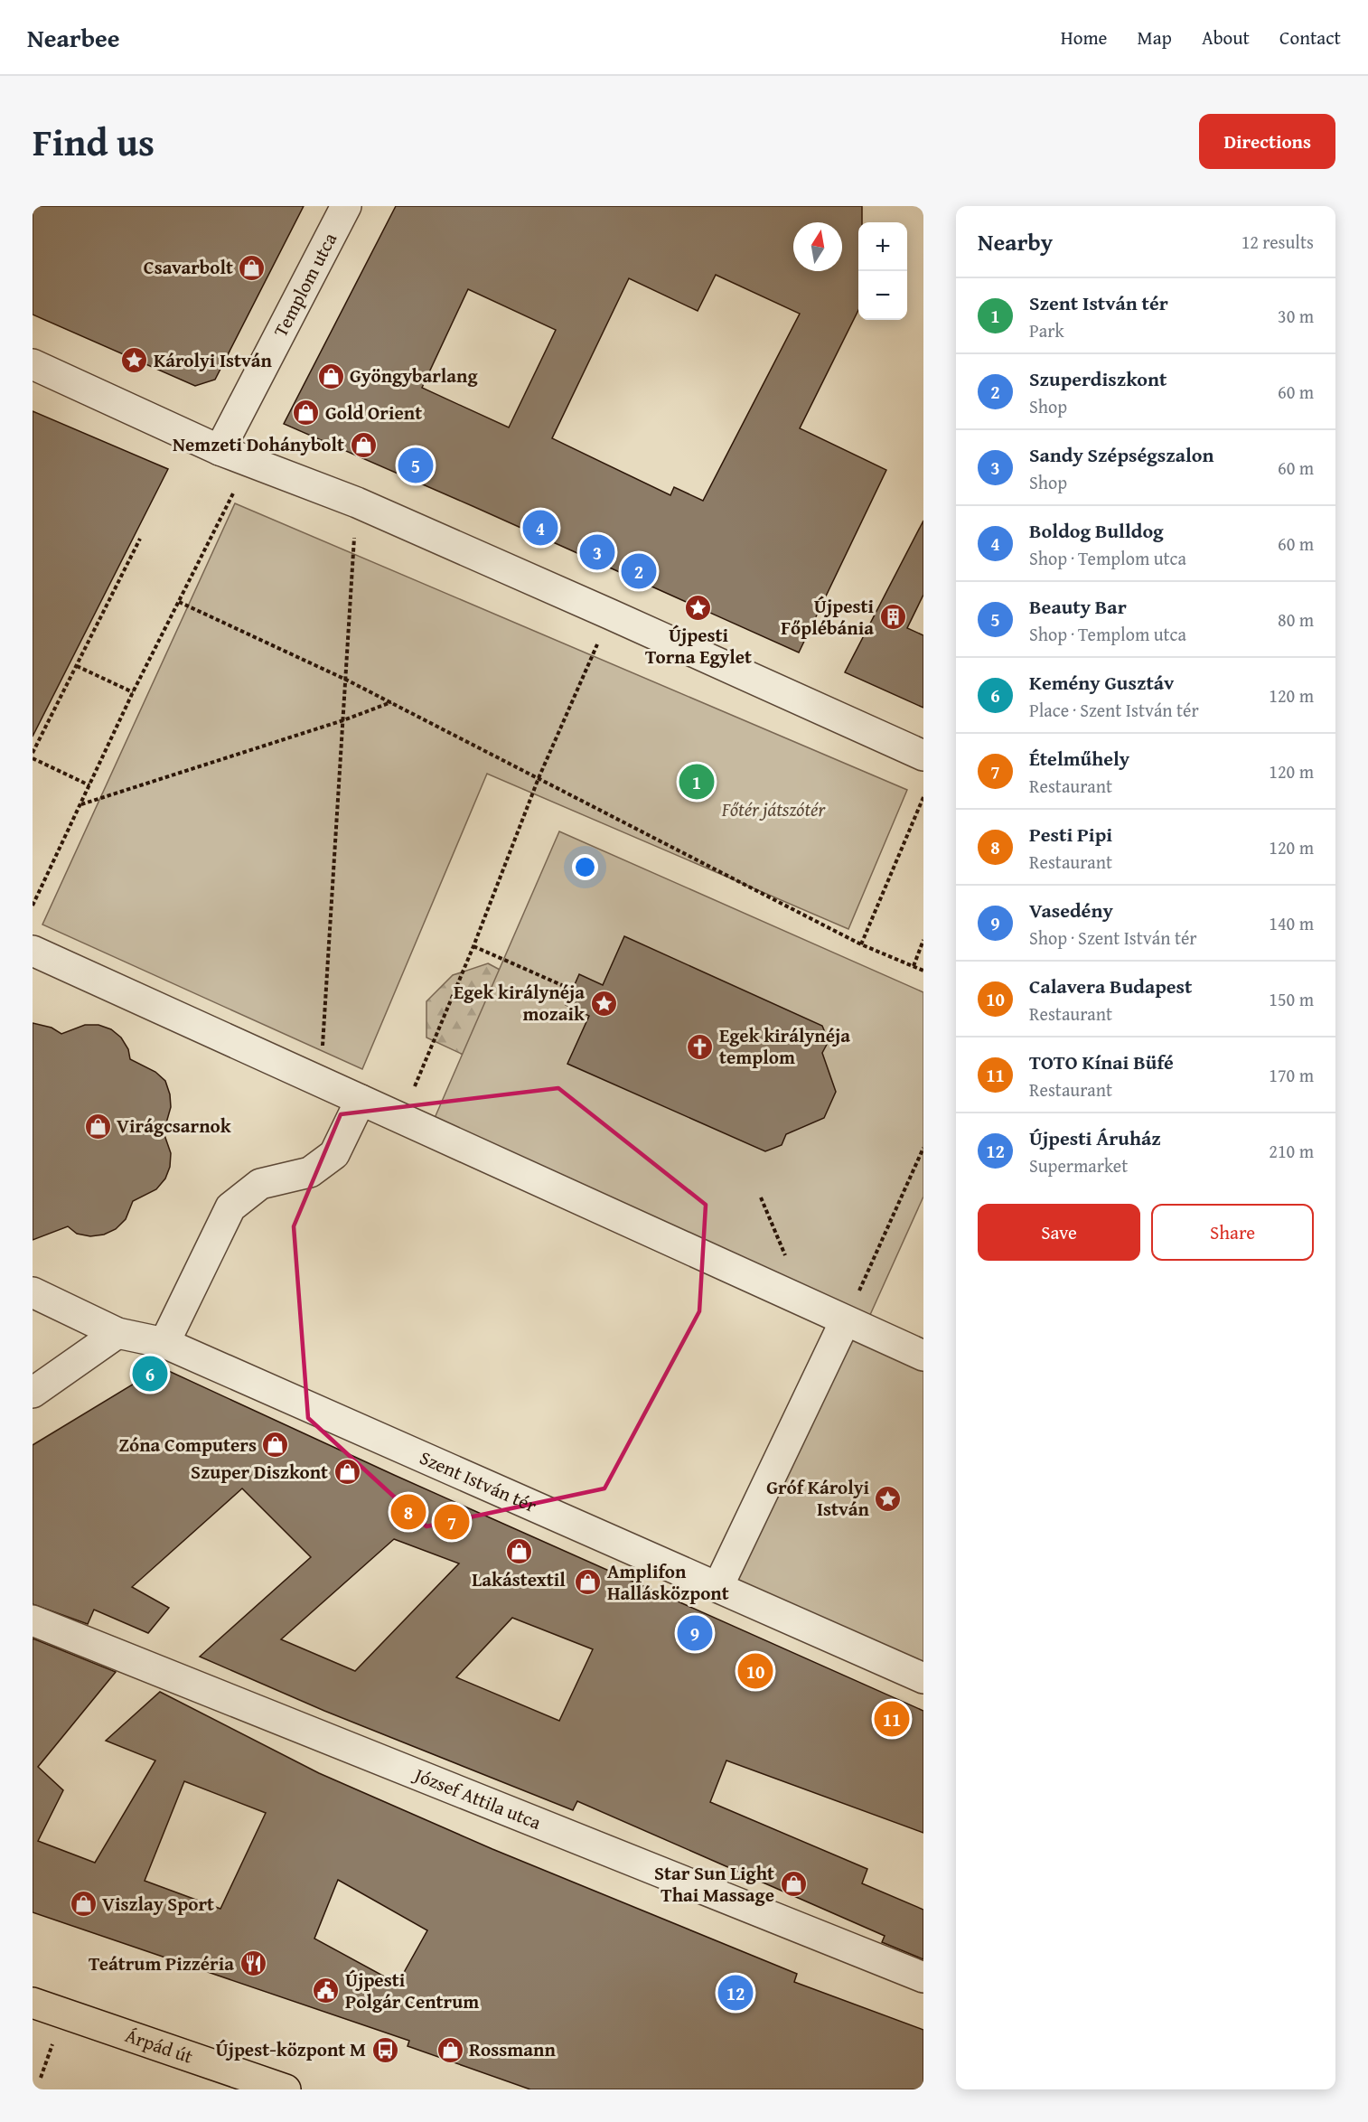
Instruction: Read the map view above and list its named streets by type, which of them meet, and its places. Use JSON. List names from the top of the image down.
{
  "streets": {
    "main road": ["Árpád út"],
    "street": ["Templom utca", "Szent István tér", "József Attila utca"]
  },
  "parks": ["Főtér játszótér"],
  "places": {
    "shop": [
      "Csavarbolt",
      "Gyöngybarlang",
      "Gold Orient",
      "Nemzeti Dohánybolt",
      "Virágcsarnok",
      "Zóna Computers",
      "Szuper Diszkont",
      "Lakástextil",
      "Amplifon Hallásközpont",
      "Star Sun Light Thai Massage",
      "Viszlay Sport",
      "Rossmann"
    ],
    "place": [
      "Károlyi István",
      "Újpesti Torna Egylet",
      "Egek királynéja mozaik",
      "Gróf Károlyi István"
    ],
    "building": ["Újpesti Főplébánia"],
    "church": ["Egek királynéja templom"],
    "restaurant": ["Teátrum Pizzéria"],
    "public building": ["Újpesti Polgár Centrum"],
    "bus stop": ["Újpest-központ M"]
  },
  "north": "top",
  "page": {
    "header": "Nearbee",
    "nav": [
      "Home",
      "Map",
      "About",
      "Contact"
    ],
    "title": "Find us",
    "buttons": [
      "Directions",
      ["Save", "Share"]
    ],
    "heading": ["Nearby", "12 results"],
    "map_buttons": ["+", "−"],
    "list": [
      {
        "mark": "1",
        "name": "Szent István tér",
        "note": "Park",
        "value": "30 m"
      },
      {
        "mark": "2",
        "name": "Szuperdiszkont",
        "note": "Shop",
        "value": "60 m"
      },
      {
        "mark": "3",
        "name": "Sandy Szépségszalon",
        "note": "Shop",
        "value": "60 m"
      },
      {
        "mark": "4",
        "name": "Boldog Bulldog",
        "note": "Shop · Templom utca",
        "value": "60 m"
      },
      {
        "mark": "5",
        "name": "Beauty Bar",
        "note": "Shop · Templom utca",
        "value": "80 m"
      },
      {
        "mark": "6",
        "name": "Kemény Gusztáv",
        "note": "Place · Szent István tér",
        "value": "120 m"
      },
      {
        "mark": "7",
        "name": "Ételműhely",
        "note": "Restaurant",
        "value": "120 m"
      },
      {
        "mark": "8",
        "name": "Pesti Pipi",
        "note": "Restaurant",
        "value": "120 m"
      },
      {
        "mark": "9",
        "name": "Vasedény",
        "note": "Shop · Szent István tér",
        "value": "140 m"
      },
      {
        "mark": "10",
        "name": "Calavera Budapest",
        "note": "Restaurant",
        "value": "150 m"
      },
      {
        "mark": "11",
        "name": "TOTO Kínai Büfé",
        "note": "Restaurant",
        "value": "170 m"
      },
      {
        "mark": "12",
        "name": "Újpesti Áruház",
        "note": "Supermarket",
        "value": "210 m"
      }
    ],
    "pins": [
      "5",
      "4",
      "3",
      "2",
      "1",
      "6",
      "8",
      "7",
      "9",
      "10",
      "11",
      "12"
    ]
  }
}
